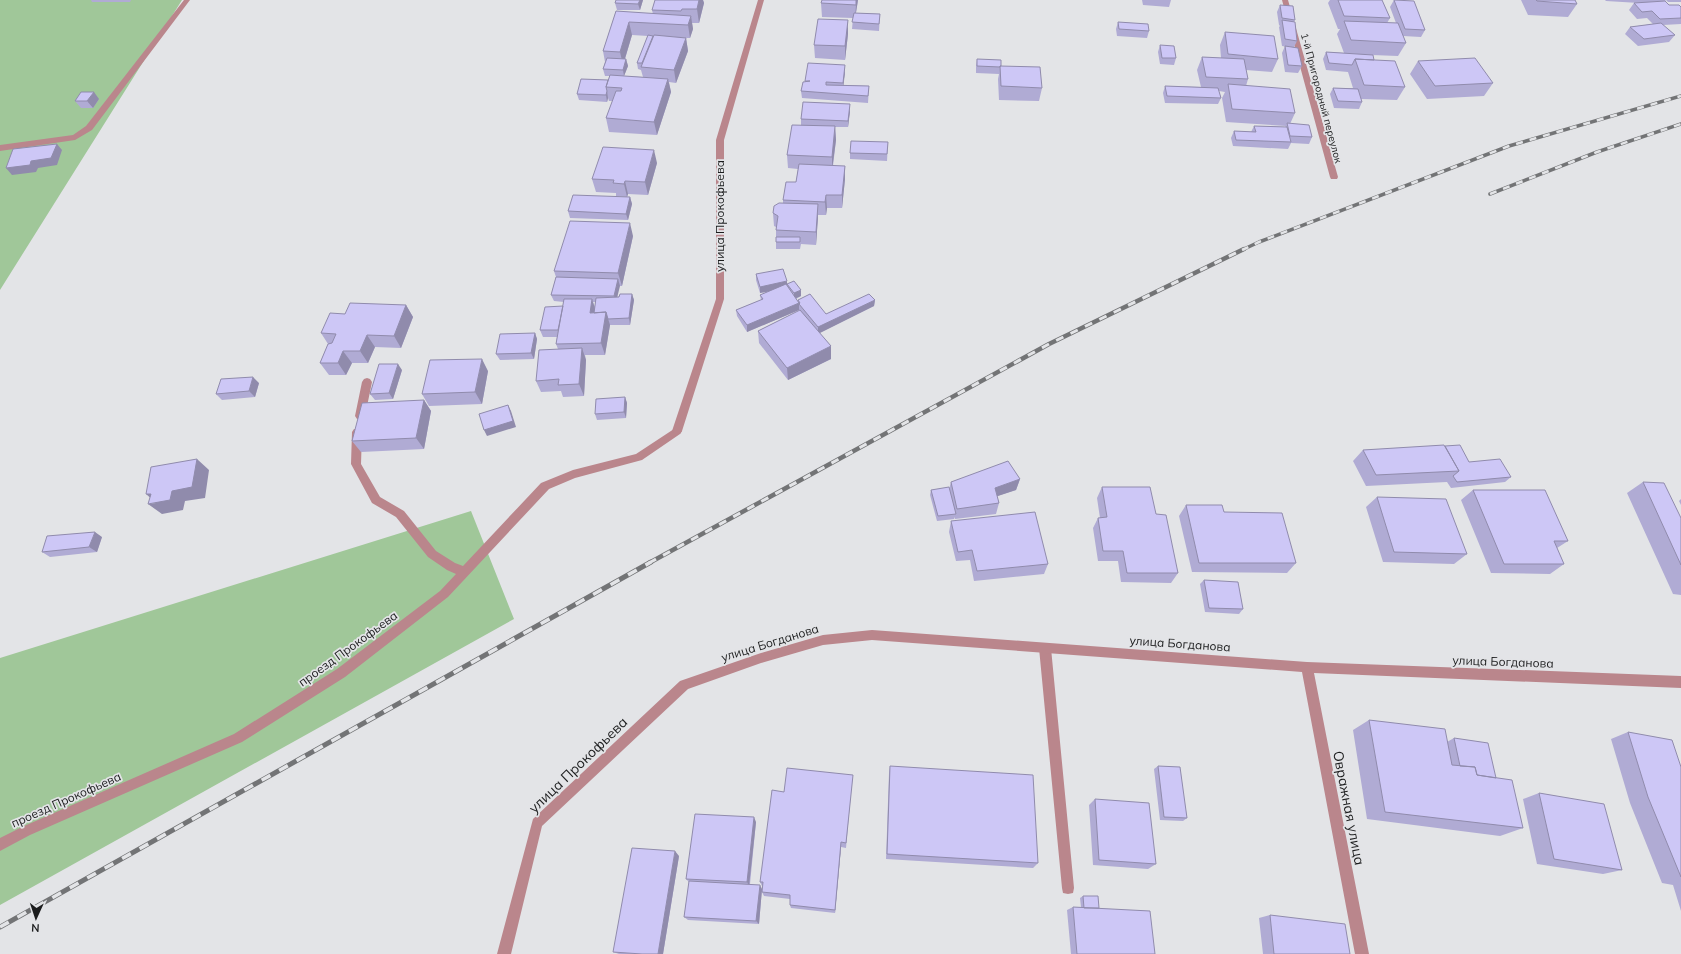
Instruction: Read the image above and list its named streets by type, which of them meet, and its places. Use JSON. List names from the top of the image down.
{
  "streets": {
    "street": [
      "1-й Пригородный переулок",
      "улица Прокофьева",
      "улица Богданова",
      "проезд Прокофьева",
      "Овражная улица"
    ]
  },
  "crossings": [
    ["улица Прокофьева", "улица Богданова"],
    ["улица Прокофьева", "проезд Прокофьева"],
    ["улица Богданова", "Овражная улица"]
  ],
  "north": "bottom"
}
